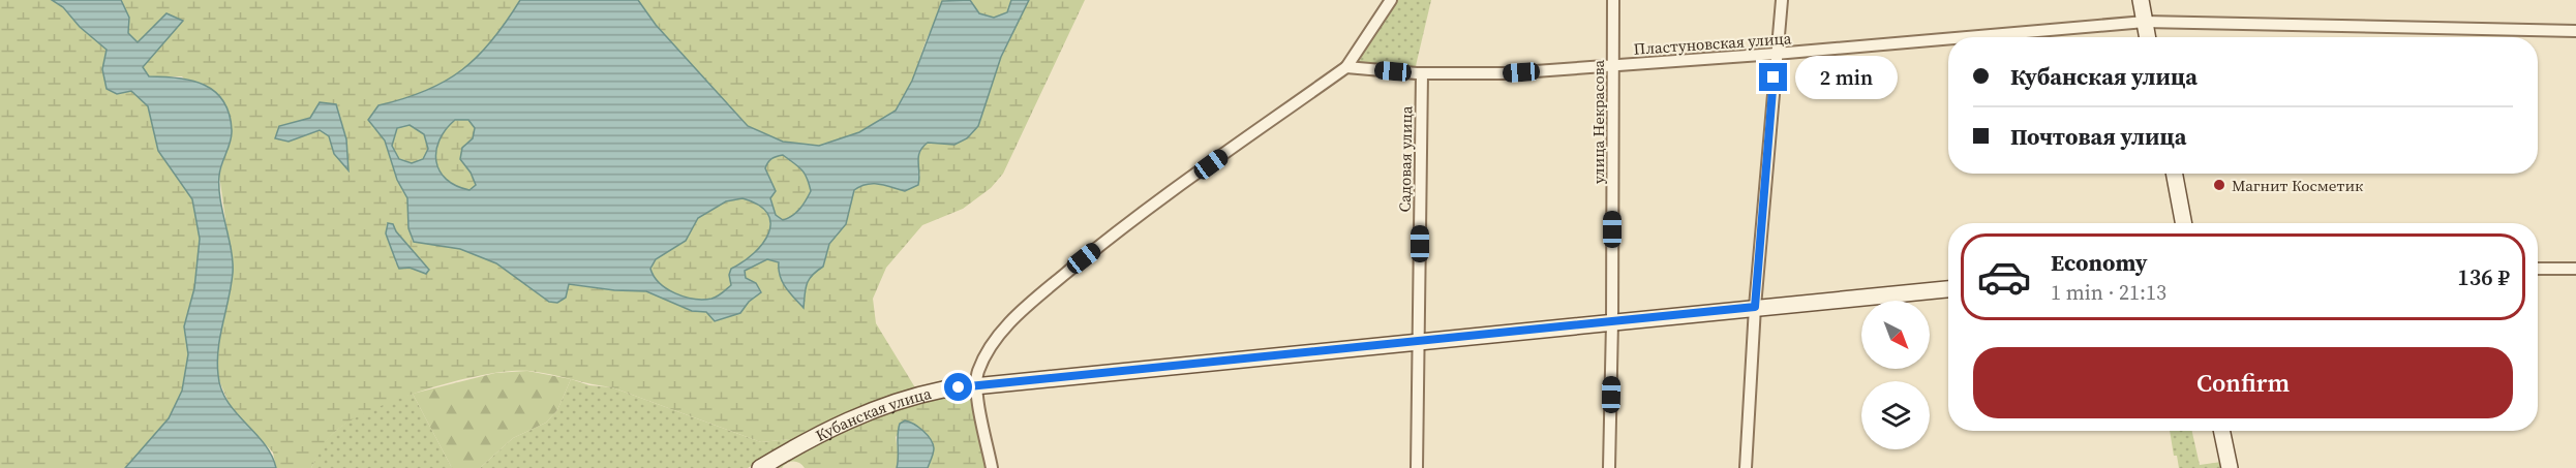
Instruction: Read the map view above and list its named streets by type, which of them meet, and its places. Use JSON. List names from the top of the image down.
{
  "streets": {
    "street": [
      "Пластуновская улица",
      "улица Некрасова",
      "Садовая улица",
      "Кубанская улица"
    ]
  },
  "crossings": [
    ["Пластуновская улица", "улица Некрасова"],
    ["Пластуновская улица", "Садовая улица"],
    ["улица Некрасова", "Кубанская улица"],
    ["Садовая улица", "Кубанская улица"]
  ],
  "places": ["Магнит Косметик"],
  "north": "bottom right",
  "page": {
    "banner": ["Кубанская улица", "Почтовая улица"],
    "bubble": "2 min",
    "list": [
      {
        "name": "Economy",
        "note": "1 min · 21:13",
        "value": "136 ₽"
      }
    ],
    "buttons": "Confirm"
  }
}
